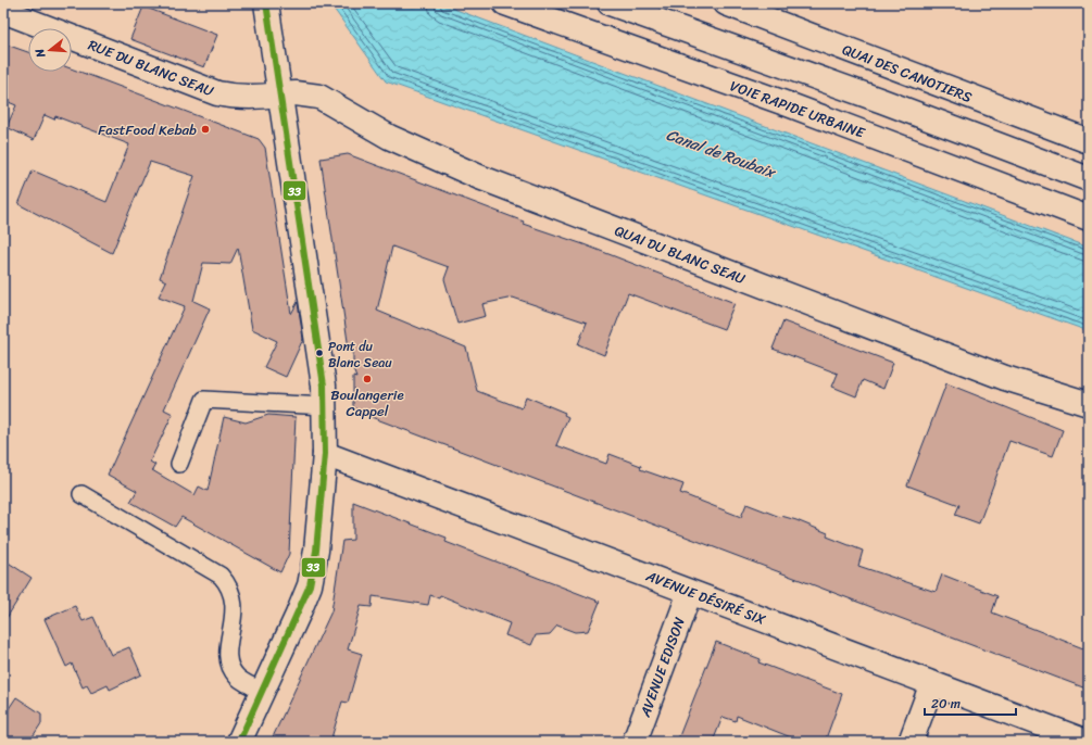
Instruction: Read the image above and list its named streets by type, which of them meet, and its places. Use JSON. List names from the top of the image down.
{
  "streets": {
    "main road": [
      "RUE DU BLANC SEAU",
      "QUAI DES CANOTIERS",
      "VOIE RAPIDE URBAINE",
      "QUAI DU BLANC SEAU",
      "AVENUE DÉSIRÉ SIX",
      "AVENUE EDISON"
    ]
  },
  "crossings": [
    ["RUE DU BLANC SEAU", "QUAI DU BLANC SEAU"],
    ["AVENUE DÉSIRÉ SIX", "AVENUE EDISON"]
  ],
  "water": ["Canal de Roubaix"],
  "places": ["FastFood Kebab", "Pont du Blanc Seau", "Boulangerie Cappel"],
  "lines": ["transit line 33"],
  "scale_bar": "20 m",
  "north": "left"
}
